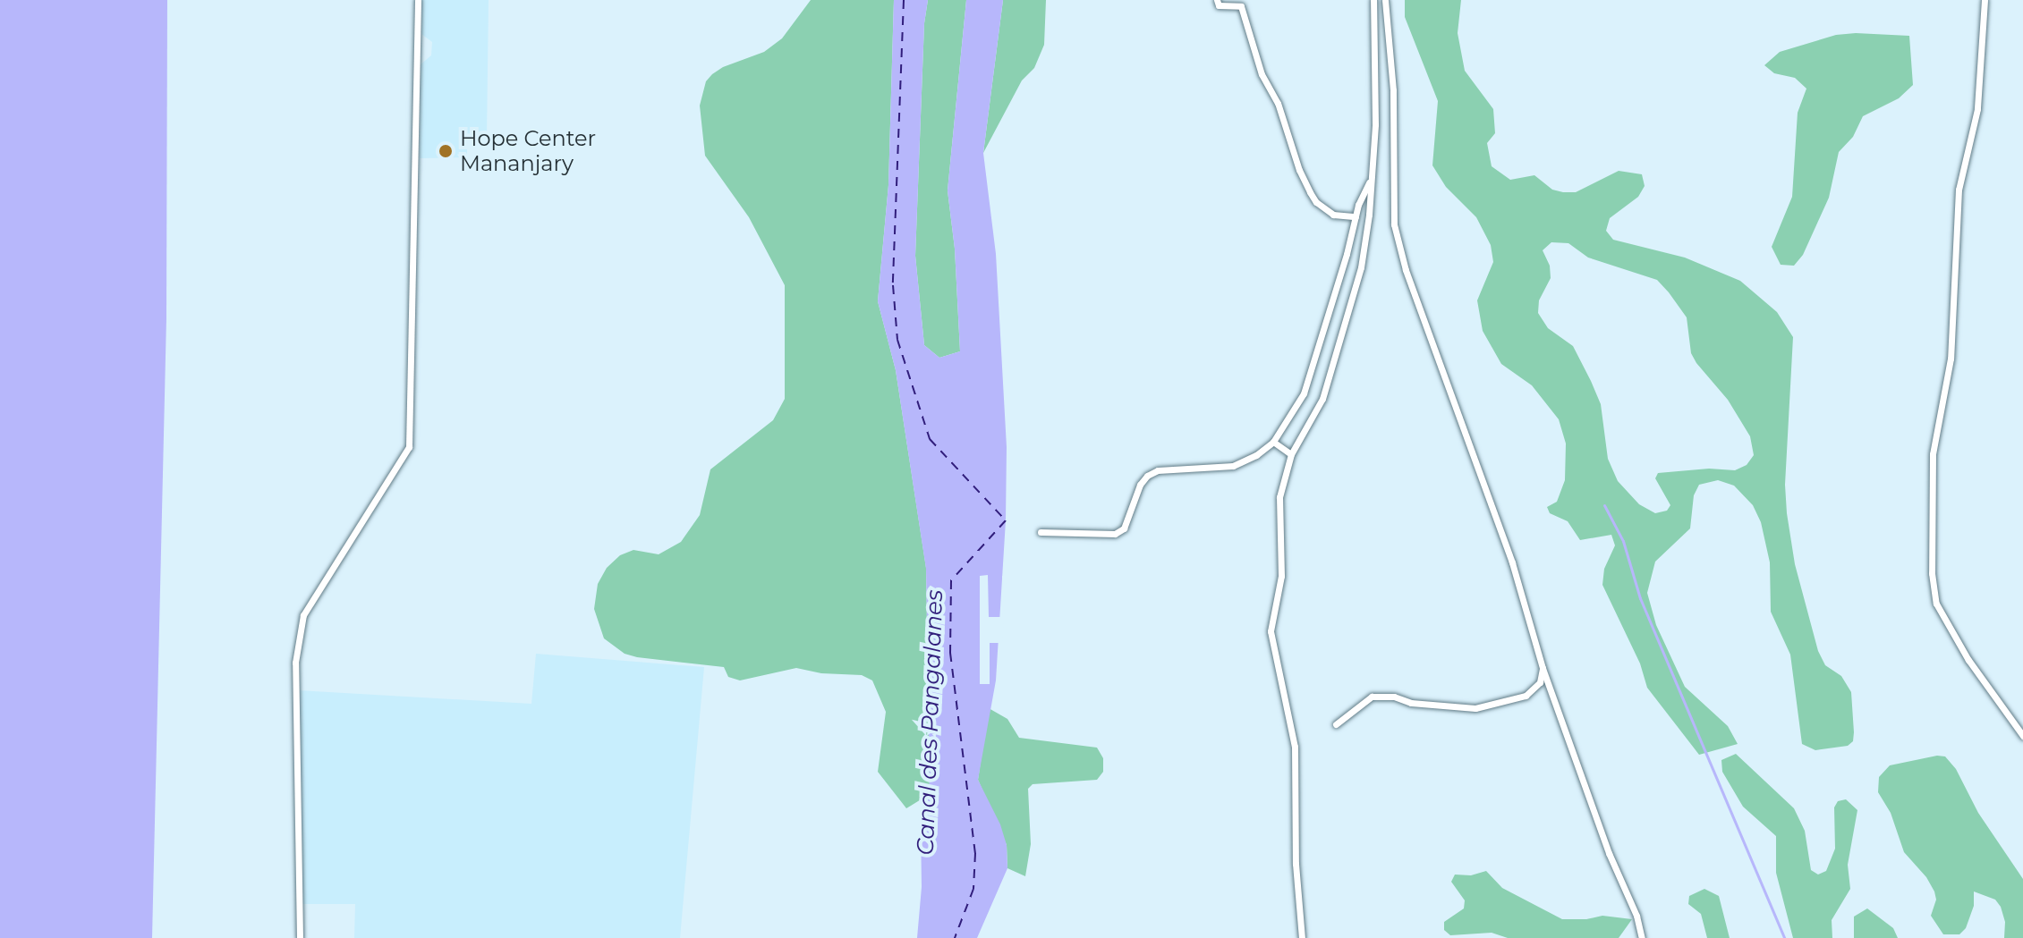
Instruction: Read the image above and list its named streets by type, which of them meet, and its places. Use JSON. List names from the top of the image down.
{
  "water": ["Canal des Pangalanes"],
  "places": ["Hope Center Mananjary"]
}
